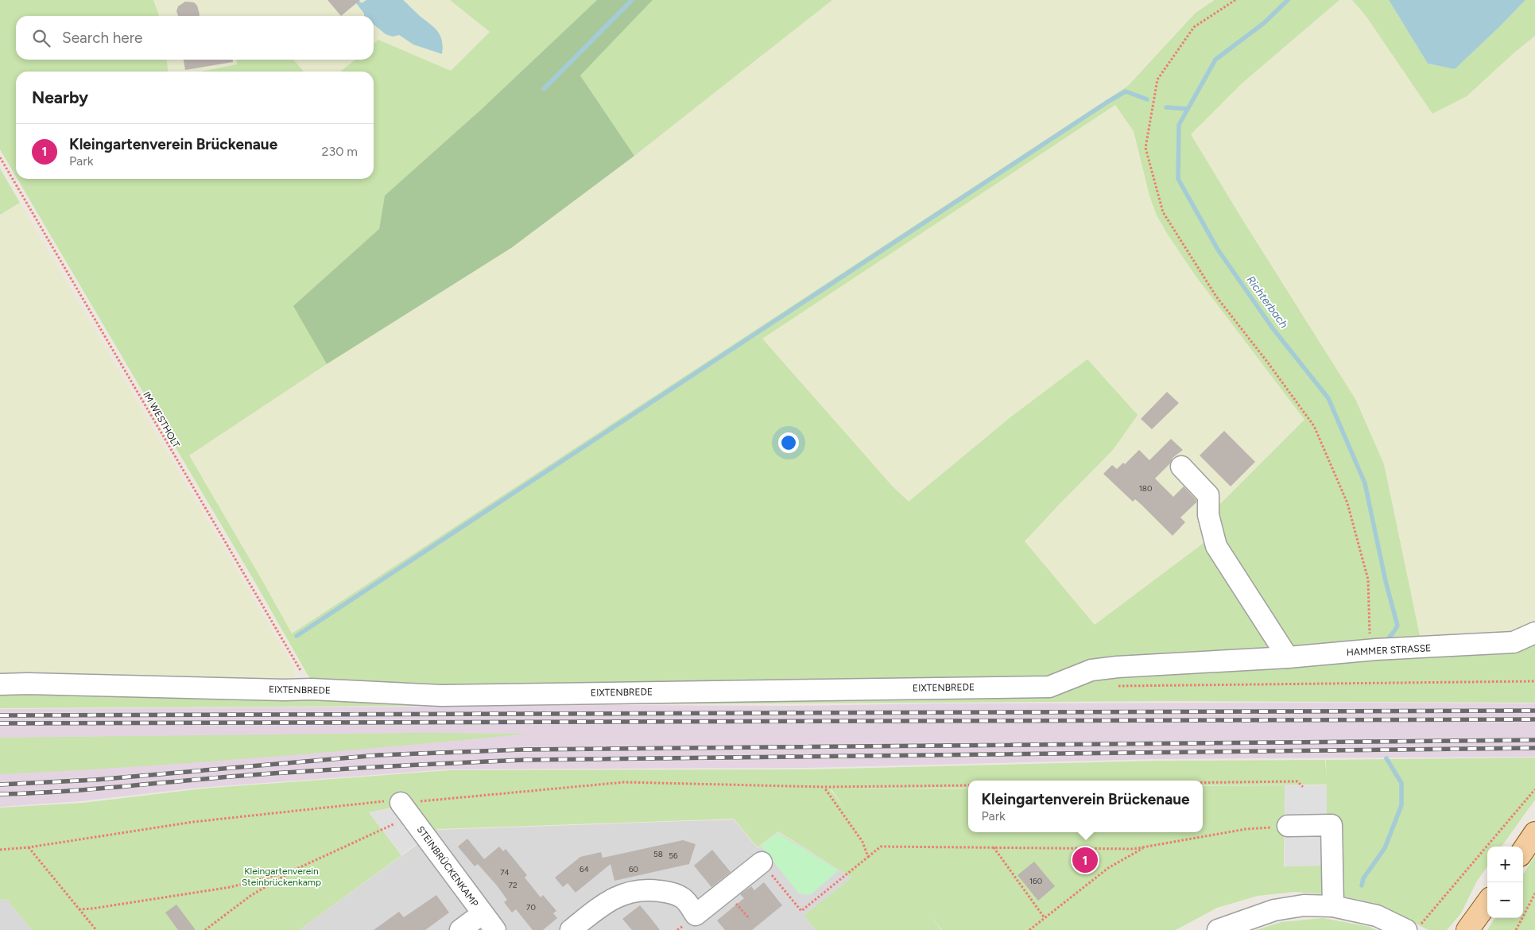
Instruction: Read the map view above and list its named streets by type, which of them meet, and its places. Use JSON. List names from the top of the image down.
{
  "streets": {
    "street": ["HAMMER STRASSE", "EIXTENBREDE", "STEINBRÜCKENKAMP"],
    "path": ["IM WESTHOLT"]
  },
  "crossings": [
    ["IM WESTHOLT", "EIXTENBREDE"],
    ["HAMMER STRASSE", "EIXTENBREDE"]
  ],
  "water": ["Richterbach"],
  "parks": ["Kleingartenverein Steinbrückenkamp"],
  "house_numbers": [
    "180",
    "58",
    "56",
    "64",
    "60",
    "74",
    "160",
    "72",
    "70"
  ],
  "page": {
    "search": "Search here",
    "heading": "Nearby",
    "list": [
      {
        "mark": "1",
        "name": "Kleingartenverein Brückenaue",
        "note": "Park",
        "value": "230 m"
      }
    ],
    "popup": ["Kleingartenverein Brückenaue", "Park"],
    "pins": "1",
    "map_buttons": ["+", "−"]
  }
}
